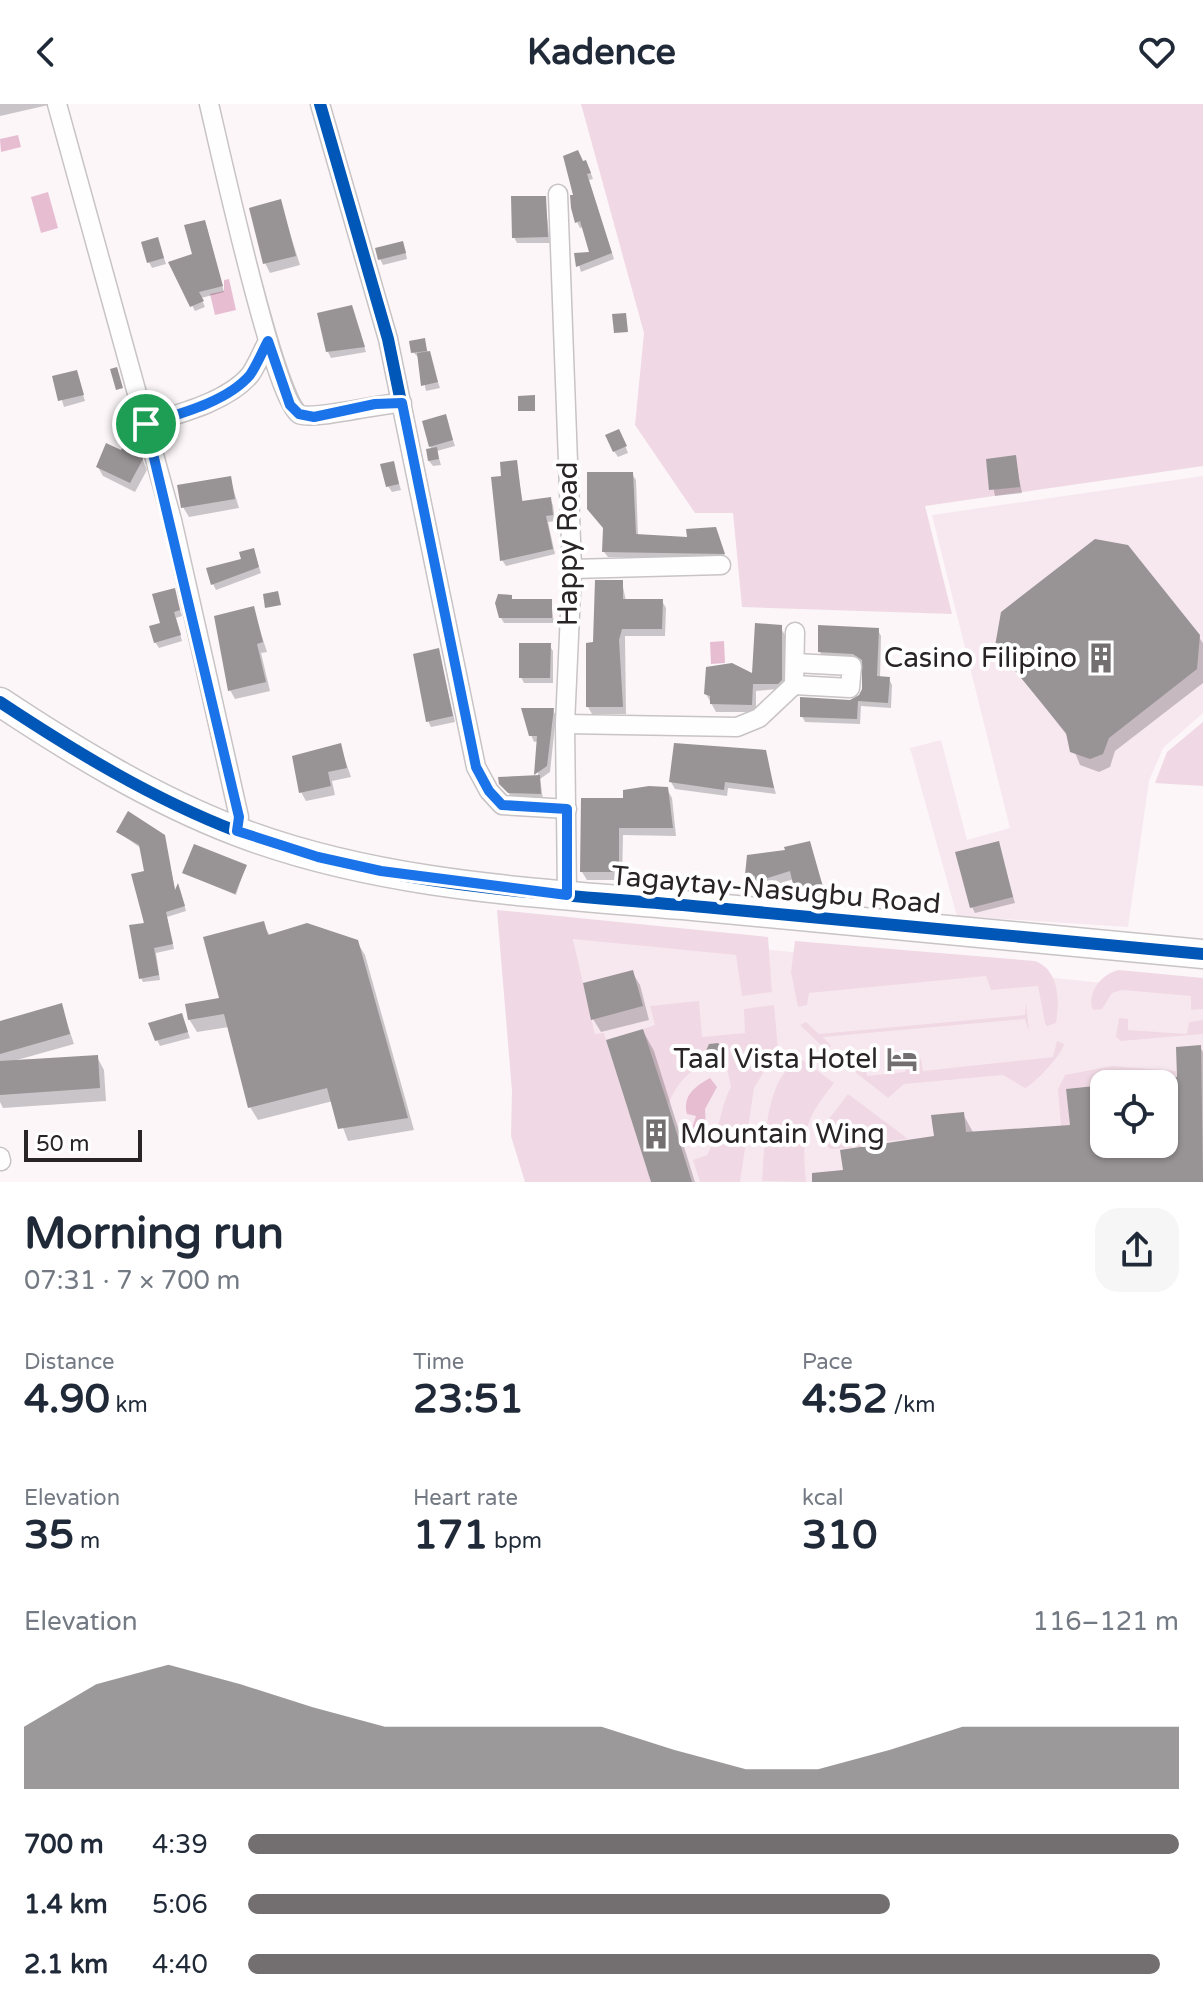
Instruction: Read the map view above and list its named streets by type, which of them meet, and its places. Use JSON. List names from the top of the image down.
{
  "streets": {
    "main road": ["Tagaytay-Nasugbu Road"],
    "street": ["Happy Road"]
  },
  "crossings": [
    ["Happy Road", "Tagaytay-Nasugbu Road"]
  ],
  "places": {
    "building": ["Casino Filipino", "Mountain Wing"],
    "hotel": ["Taal Vista Hotel"]
  },
  "scale_bar": "50 m",
  "page": {
    "header": "Kadence",
    "scale": "50 m",
    "heading": ["Morning run", "07:31 · 7 × 700 m"],
    "stats": [
      ["Distance", "4.90 km"],
      ["Time", "23:51"],
      ["Pace", "4:52 /km"],
      ["Elevation", "35 m"],
      ["Heart rate", "171 bpm"],
      ["kcal", "310"]
    ],
    "chart": ["Elevation", "116–121 m"],
    "list": [
      {
        "name": "700 m",
        "note": "4:39"
      },
      {
        "name": "1.4 km",
        "note": "5:06"
      },
      {
        "name": "2.1 km",
        "note": "4:40"
      }
    ]
  }
}
